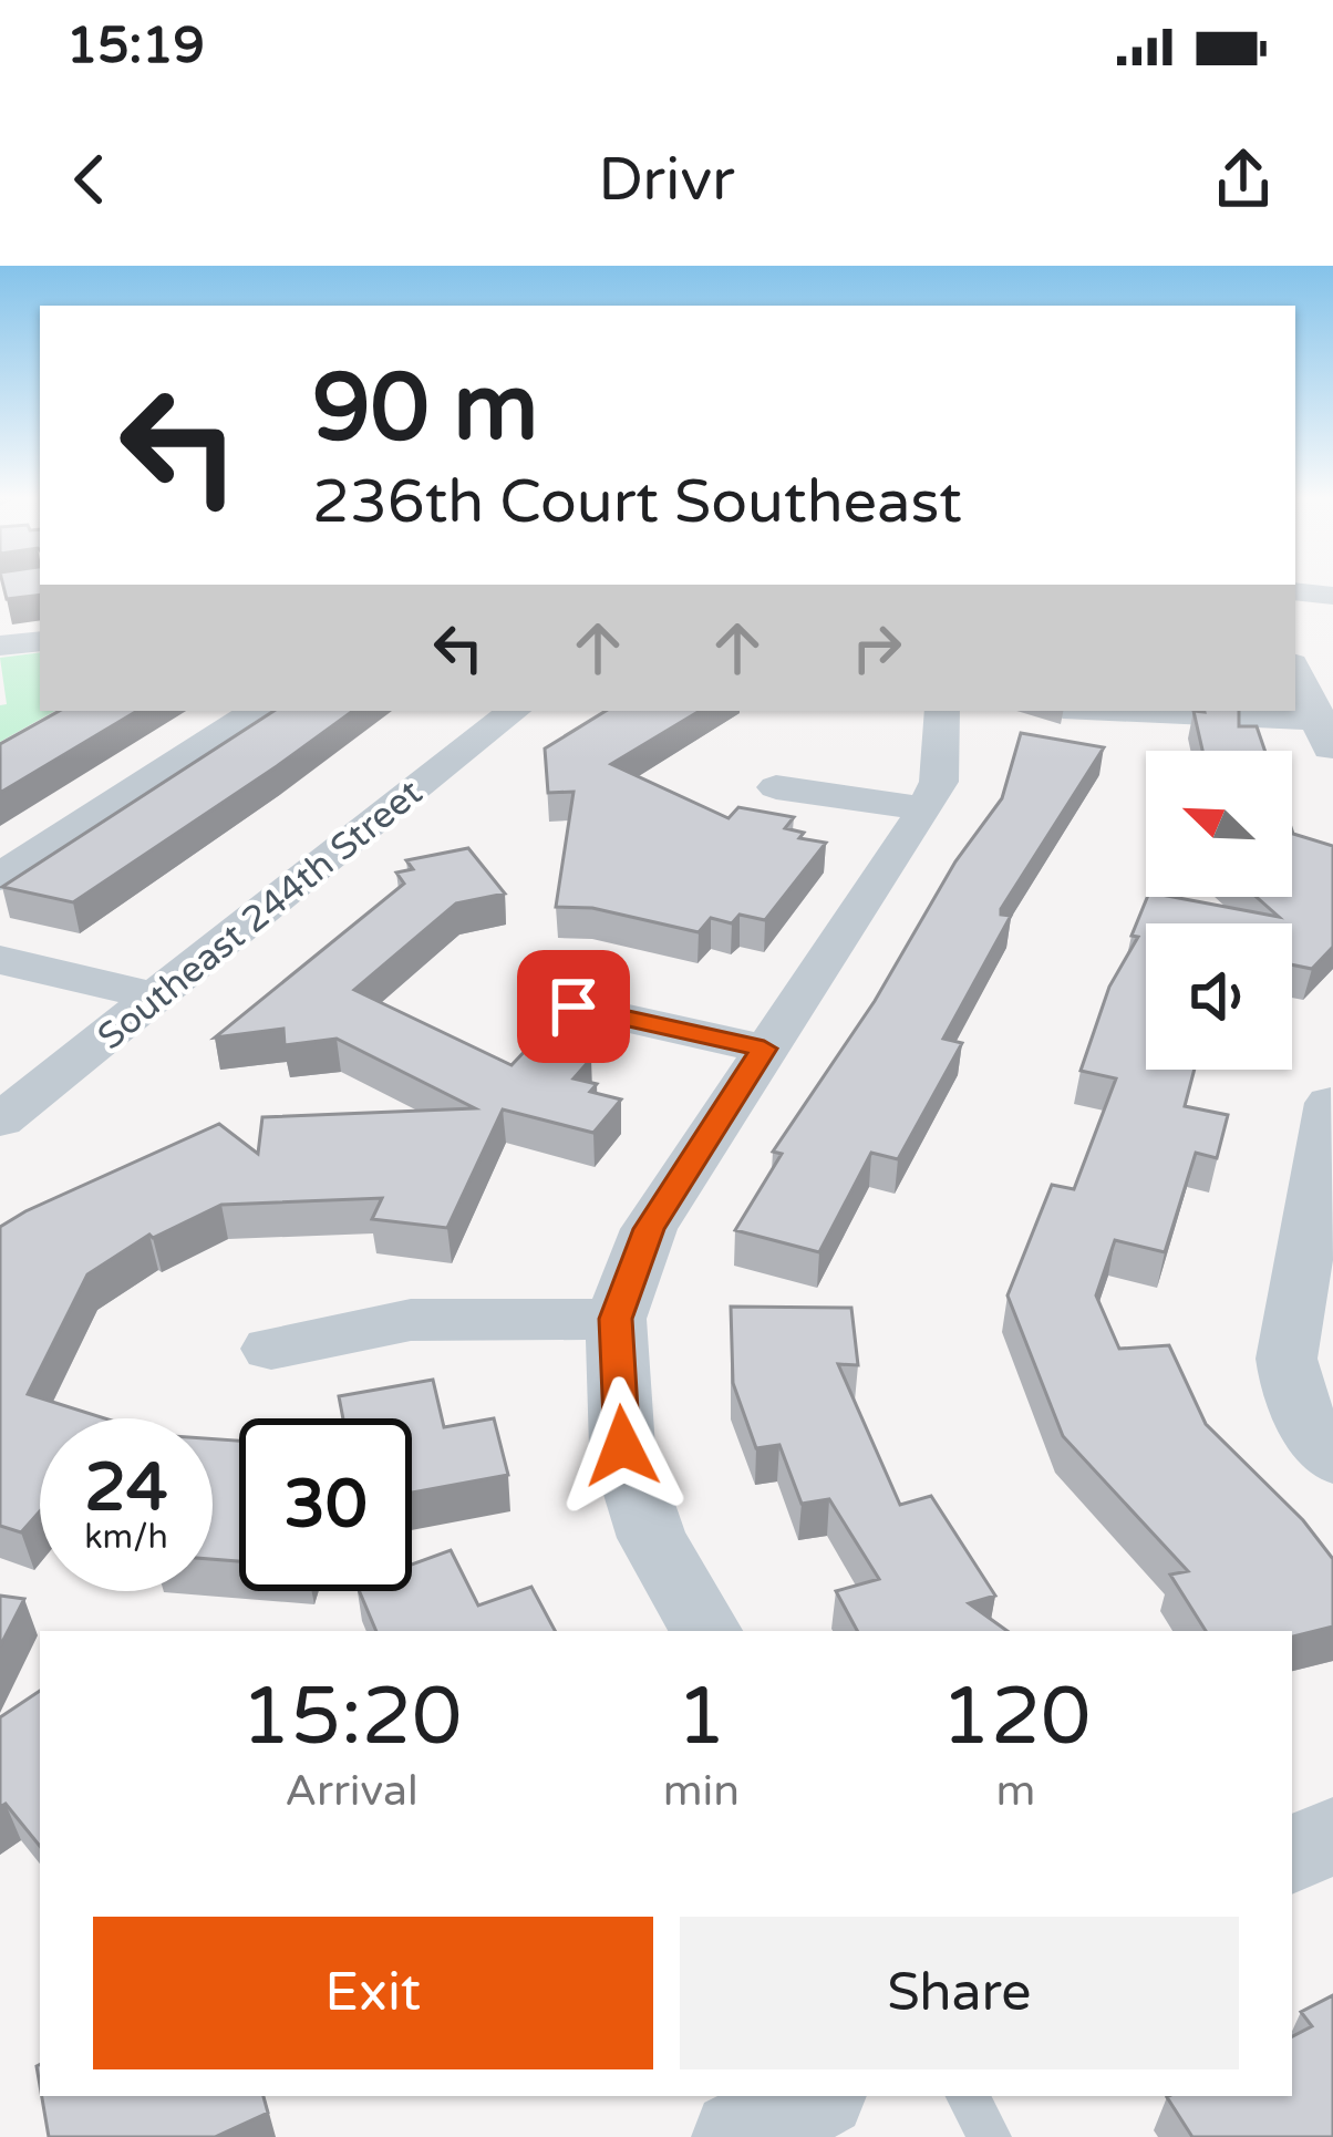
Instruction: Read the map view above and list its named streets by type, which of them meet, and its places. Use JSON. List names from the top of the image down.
{
  "streets": {
    "street": ["Southeast 244th Street"]
  },
  "north": "top left",
  "page": {
    "status": "15:19",
    "header": "Drivr",
    "turn": ["90 m", "236th Court Southeast"],
    "speed": "24 km/h",
    "limit": "30",
    "eta": [
      "15:20",
      "Arrival",
      "1",
      "min",
      "120",
      "m"
    ],
    "buttons": ["Exit", "Share"]
  }
}
